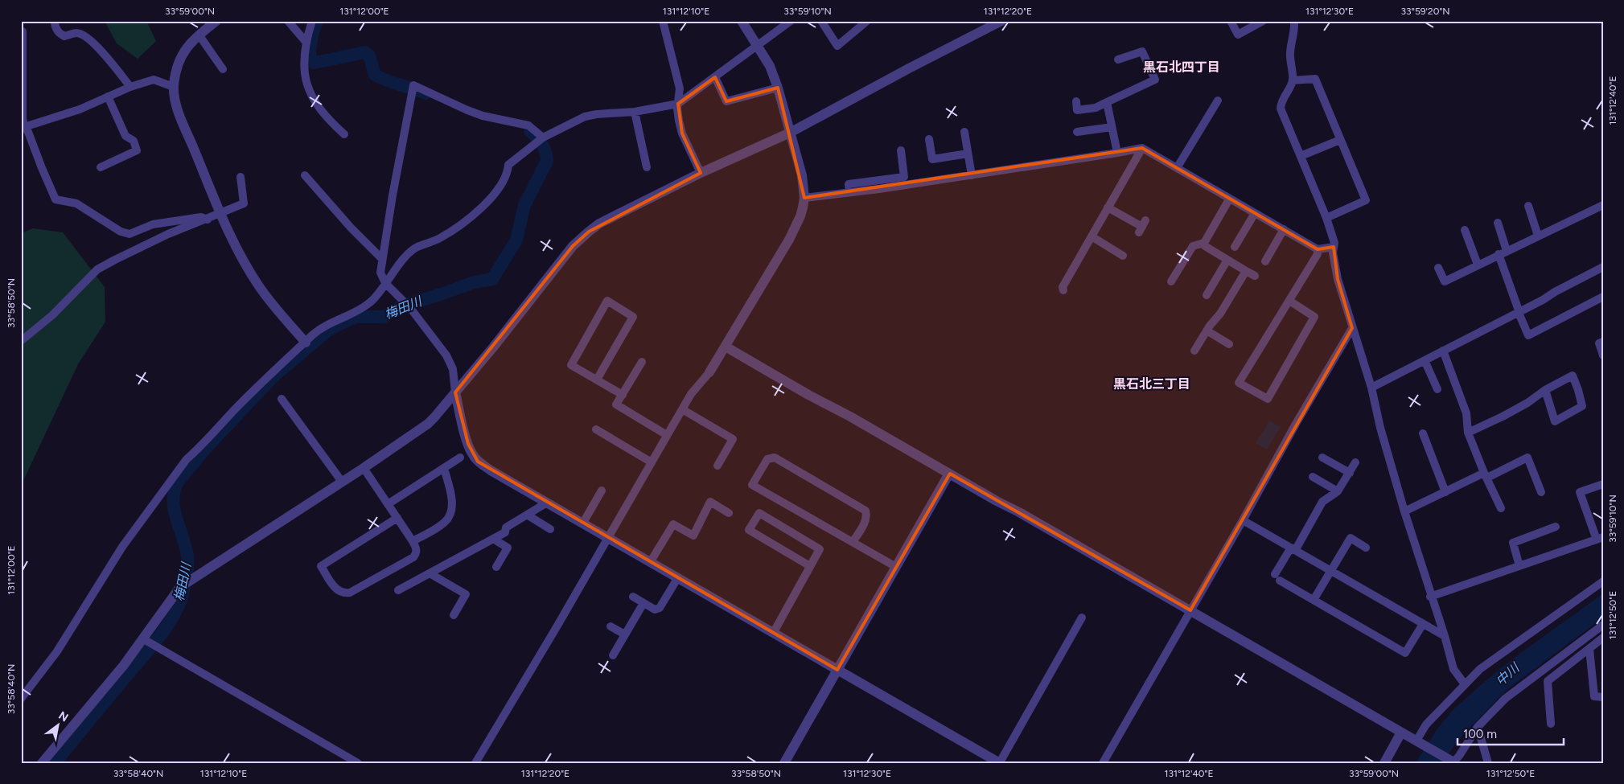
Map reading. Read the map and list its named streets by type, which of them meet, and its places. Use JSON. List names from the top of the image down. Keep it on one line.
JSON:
{"districts":["黒石北四丁目","黒石北三丁目"],"water":["梅田川","中川"],"scale_bar":"100 m","north":"top right","coordinates":["33°59'00\"N","131°12'00\"E","131°12'10\"E","33°59'10\"N","131°12'20\"E","131°12'30\"E","33°59'20\"N","131°12'40\"E","33°58'50\"N","131°12'50\"E","33°58'40\"N"]}
